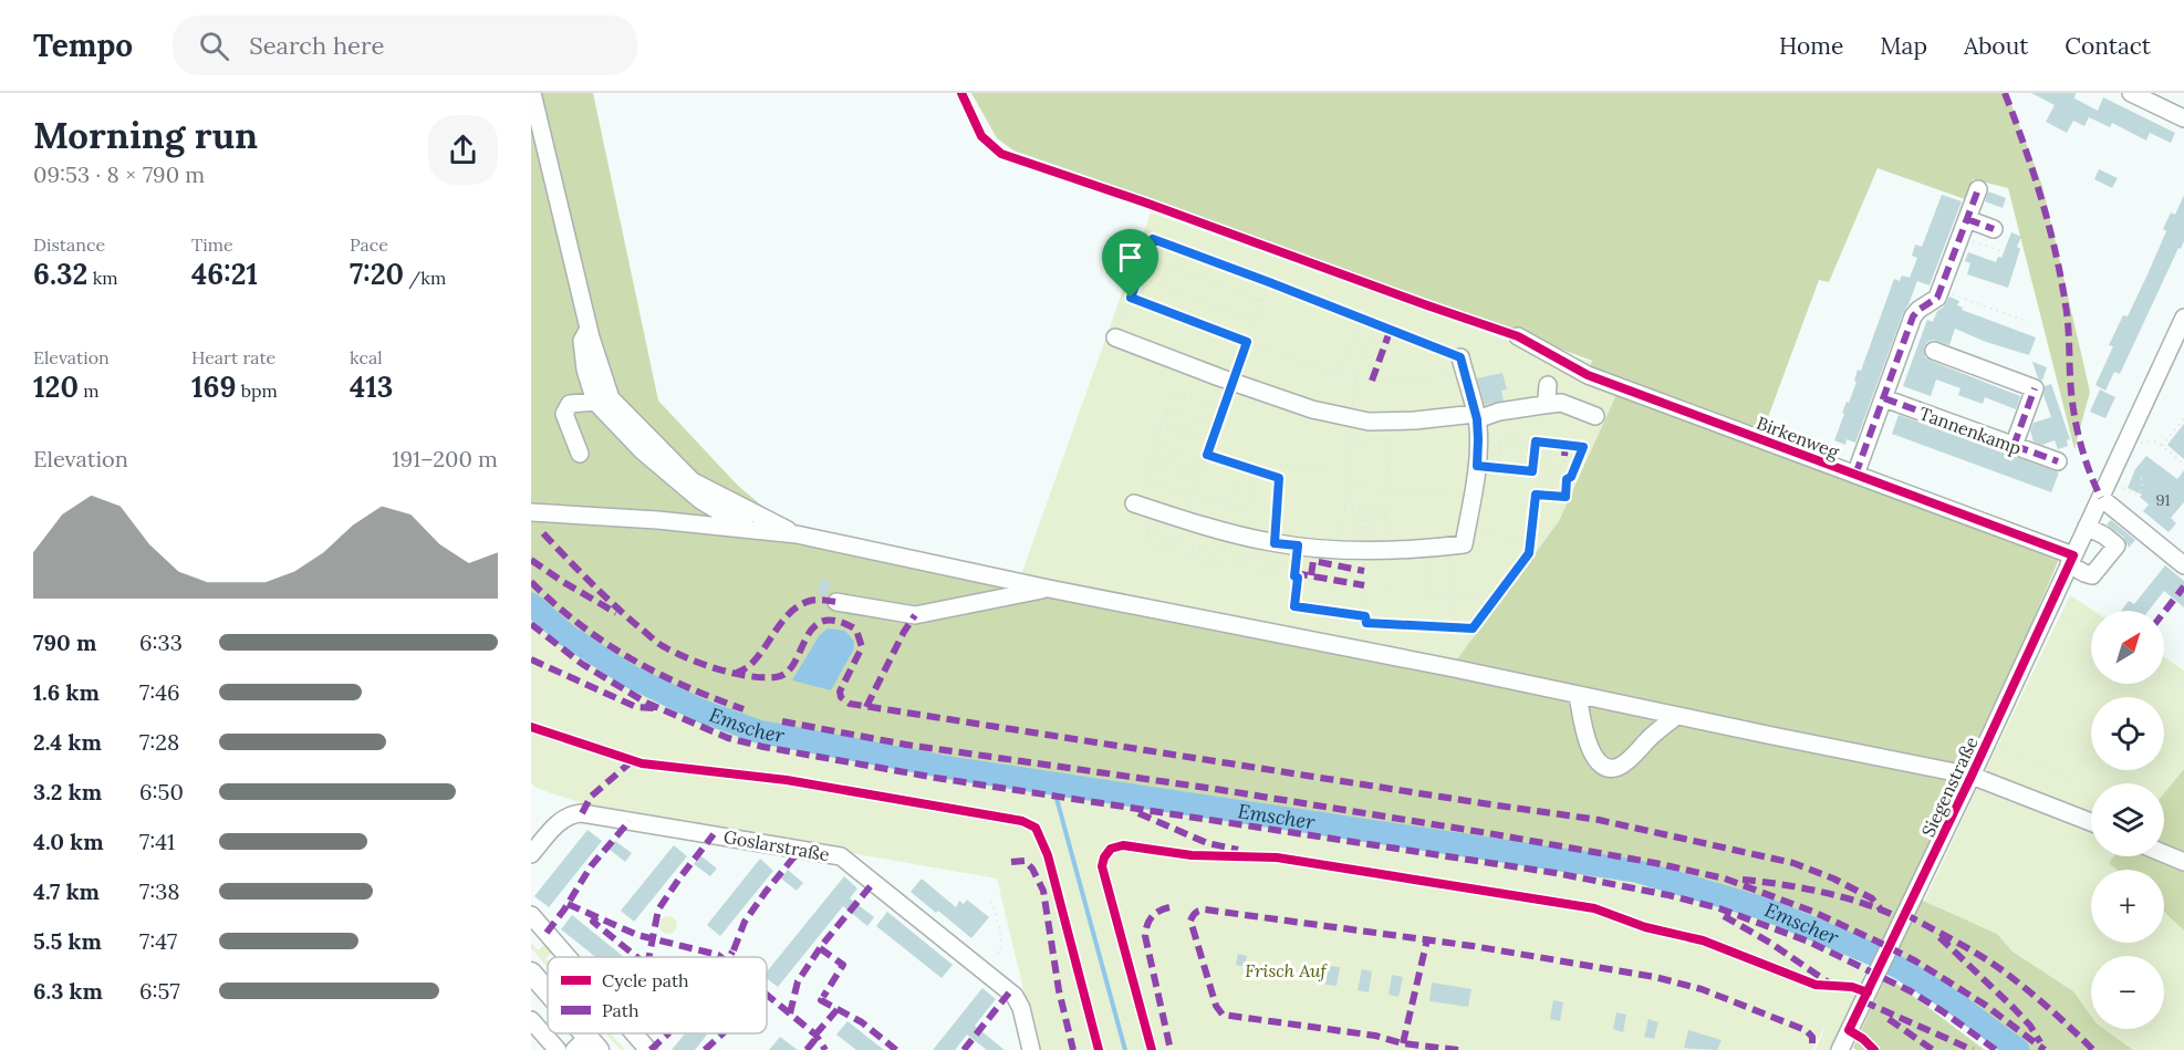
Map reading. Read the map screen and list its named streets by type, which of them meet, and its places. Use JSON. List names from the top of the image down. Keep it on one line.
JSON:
{"streets":{"street":["Tannenkamp","Birkenweg","Siegenstraße","Goslarstraße"]},"crossings":[["Birkenweg","Siegenstraße"]],"water":["Emscher"],"parks":["Frisch Auf"],"house_numbers":["91"],"legend":["Cycle path","Path"],"north":"top right","page":{"header":"Tempo","search":"Search here","nav":["Home","Map","About","Contact"],"heading":["Morning run","09:53 · 8 × 790 m"],"stats":[["Distance","6.32 km"],["Time","46:21"],["Pace","7:20 /km"],["Elevation","120 m"],["Heart rate","169 bpm"],["kcal","413"]],"chart":["Elevation","191–200 m"],"map_buttons":["+","−"],"list":[{"name":"790 m","note":"6:33"},{"name":"1.6 km","note":"7:46"},{"name":"2.4 km","note":"7:28"},{"name":"3.2 km","note":"6:50"},{"name":"4.0 km","note":"7:41"},{"name":"4.7 km","note":"7:38"},{"name":"5.5 km","note":"7:47"},{"name":"6.3 km","note":"6:57"}]}}
